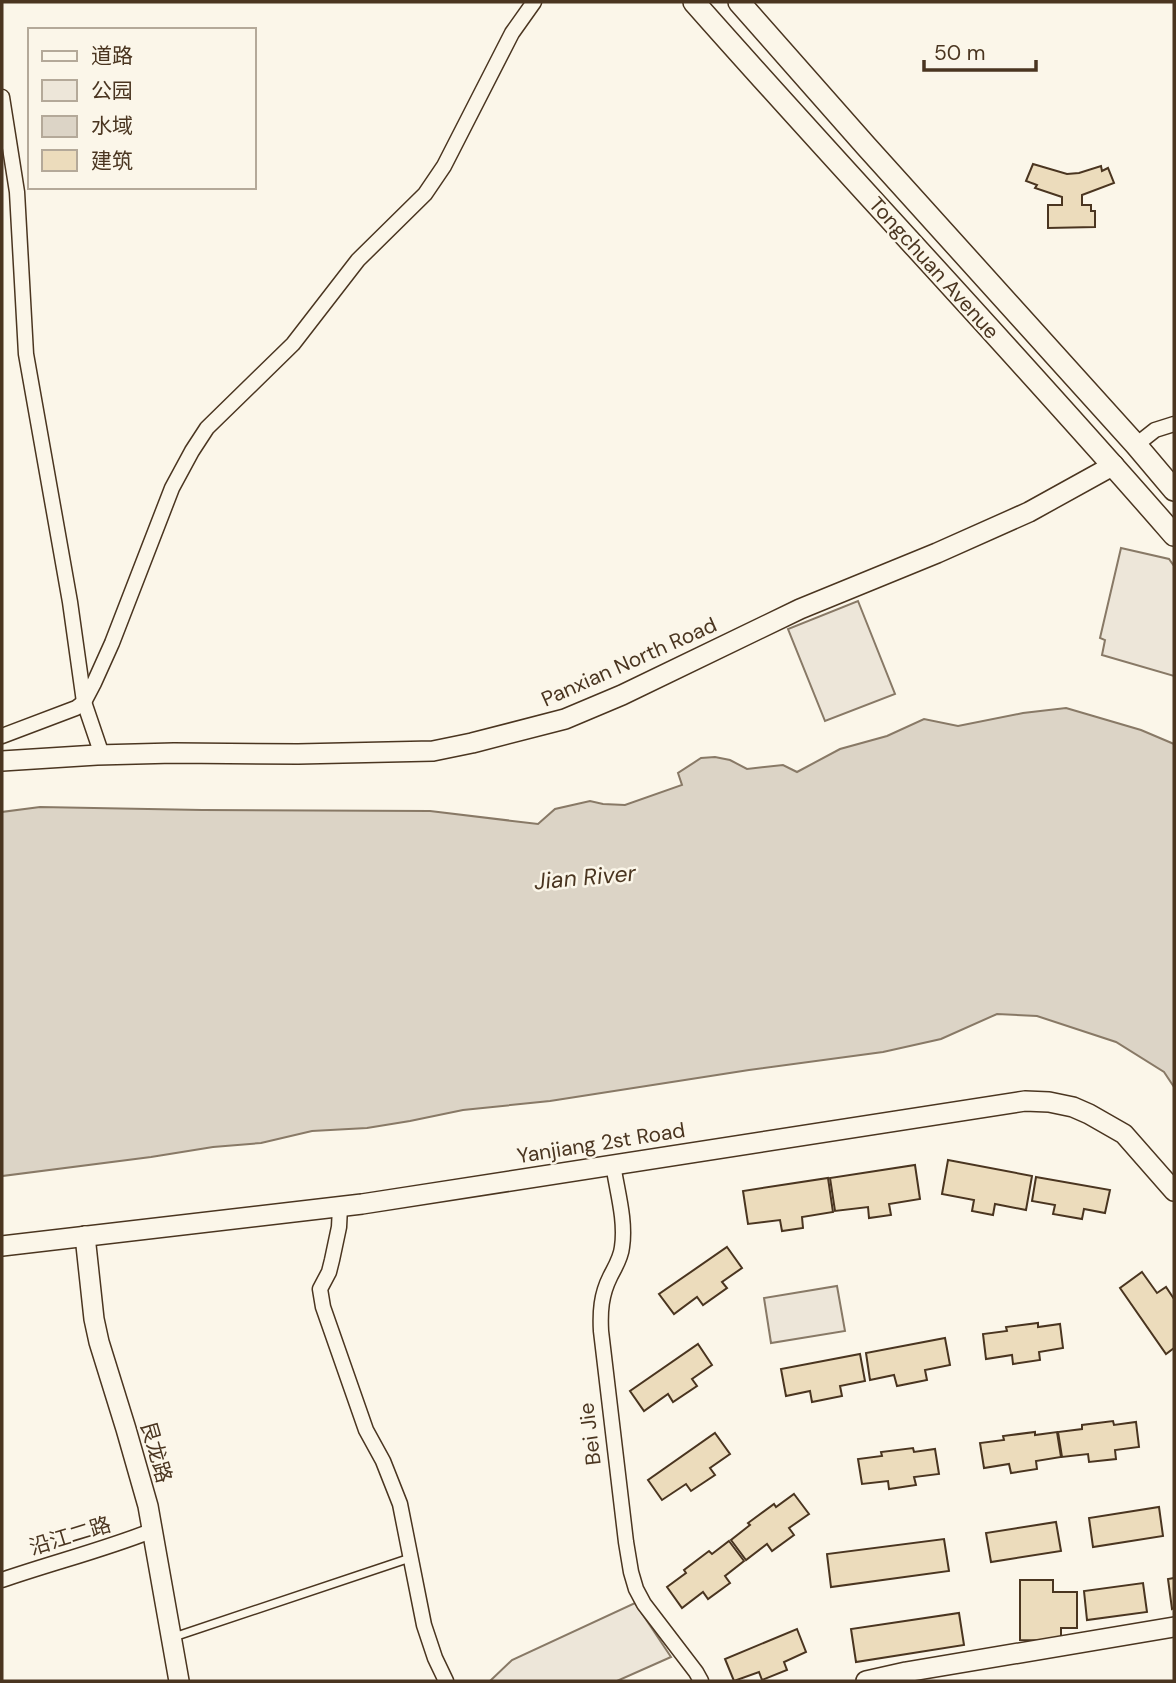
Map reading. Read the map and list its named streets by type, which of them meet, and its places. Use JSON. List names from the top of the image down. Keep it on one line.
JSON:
{"streets":{"main road":["Tongchuan Avenue"],"street":["Panxian North Road","Yanjiang 2st Road","Bei Jie","艮龙路","沿江二路"]},"crossings":[["Tongchuan Avenue","Panxian North Road"],["Yanjiang 2st Road","Bei Jie"],["Yanjiang 2st Road","艮龙路"],["艮龙路","沿江二路"]],"water":["Jian River"],"legend":["道路","公园","水域","建筑"],"scale_bar":"50 m"}
